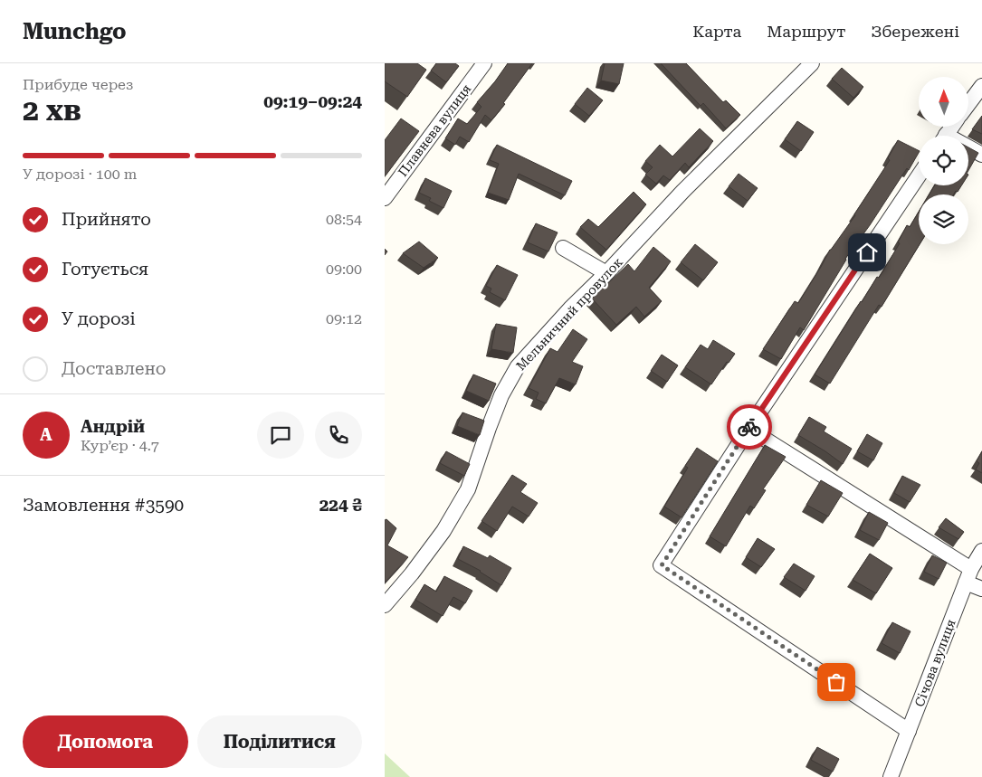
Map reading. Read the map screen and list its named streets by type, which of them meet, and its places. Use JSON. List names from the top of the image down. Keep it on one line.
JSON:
{"streets":{"street":["Плавнева вулиця","Мельничний провулок","Січова вулиця"]},"north":"top","page":{"header":"Munchgo","nav":["Карта","Маршрут","Збережені"],"heading":["2 хв","Прибуде через","09:19–09:24"],"panel":["Андрій","Кур’єр · 4.7","Замовлення #3590","224 ₴"],"bar":"У дорозі · 100 m","list":[["Прийнято","08:54"],["Готується","09:00"],["У дорозі","09:12"],"Доставлено"],"round":"А","buttons":["Допомога","Поділитися"]}}
